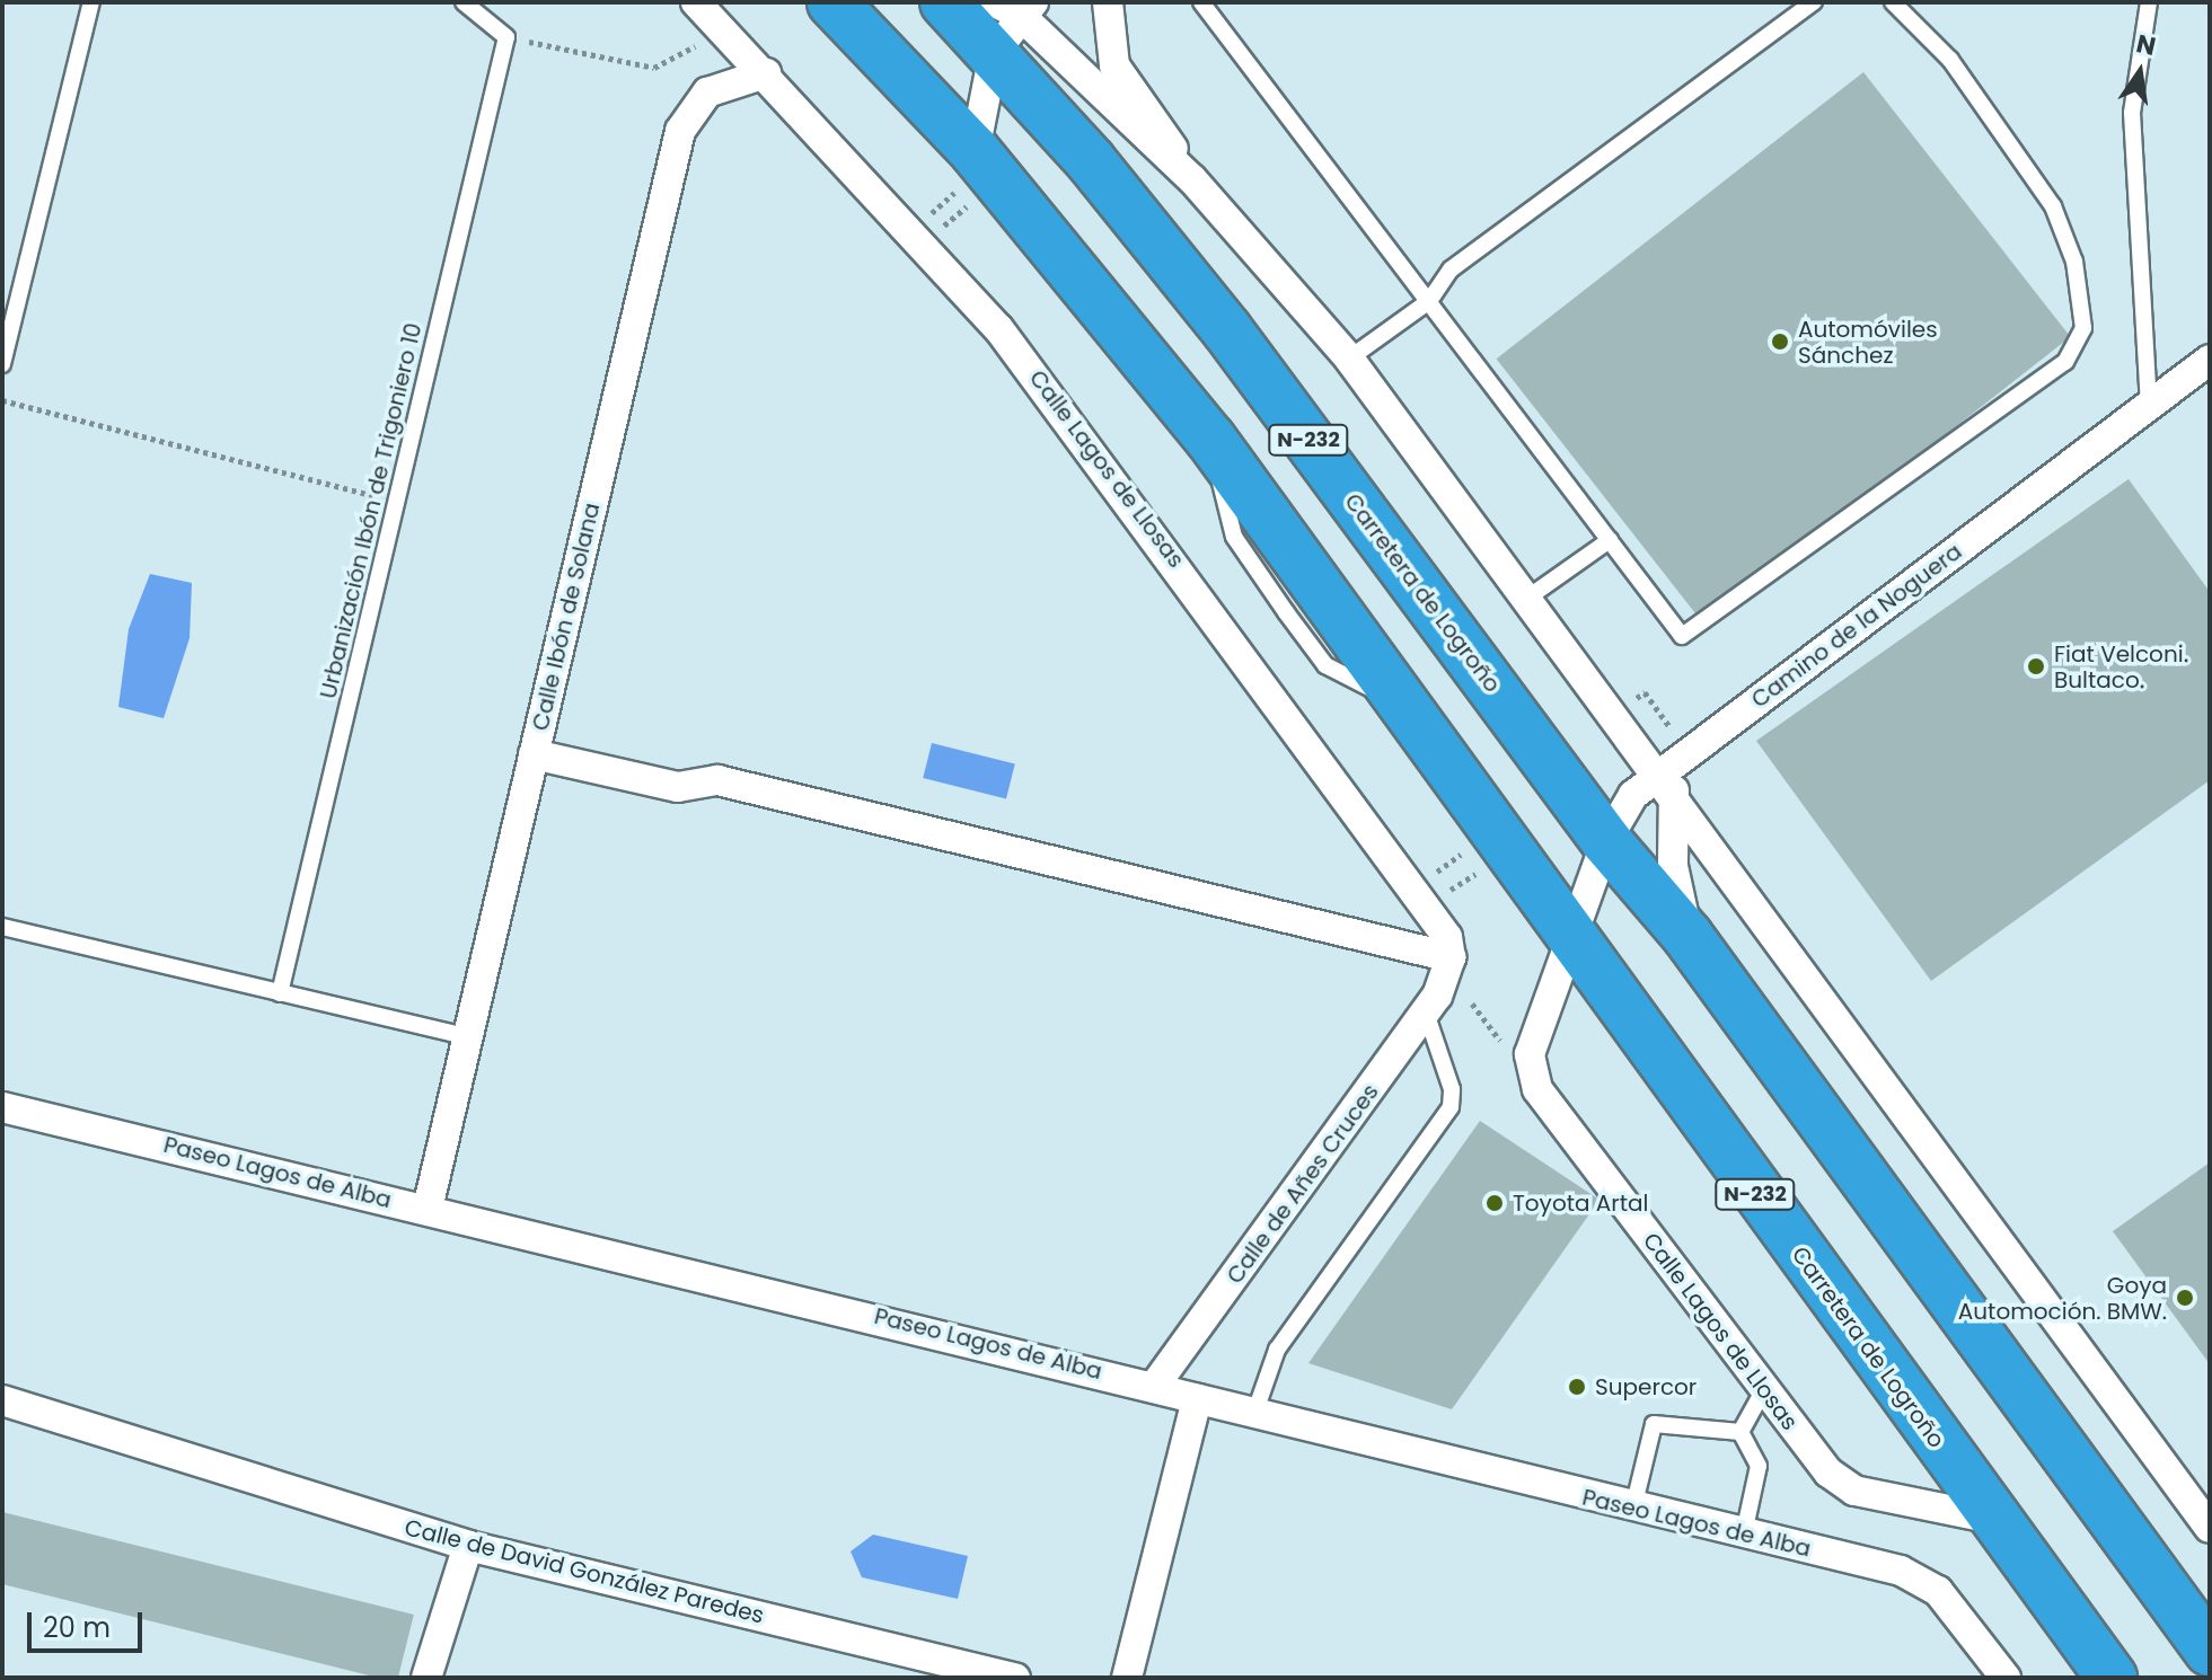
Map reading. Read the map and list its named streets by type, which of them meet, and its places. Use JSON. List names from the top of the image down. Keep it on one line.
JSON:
{"streets":{"highway":["N-232","Carretera de Logroño"],"street":["Calle Lagos de Llosas","Calle Ibón de Solana","Camino de la Noguera","Paseo Lagos de Alba","Calle de Añes Cruces","Calle de David González Paredes"],"lane":["Urbanización Ibón de Trigoniero 10"]},"crossings":[["Calle Lagos de Llosas","Carretera de Logroño"],["Calle Lagos de Llosas","Calle Ibón de Solana"],["Calle Lagos de Llosas","Camino de la Noguera"],["Calle Lagos de Llosas","Calle de Añes Cruces"],["Carretera de Logroño","Camino de la Noguera"],["Calle Ibón de Solana","Paseo Lagos de Alba"],["Paseo Lagos de Alba","Calle de Añes Cruces"]],"places":["Automóviles Sánchez","Fiat Velconi. Bultaco.","Toyota Artal","Goya Automoción. BMW.","Supercor"],"scale_bar":"20 m","north":"top"}
